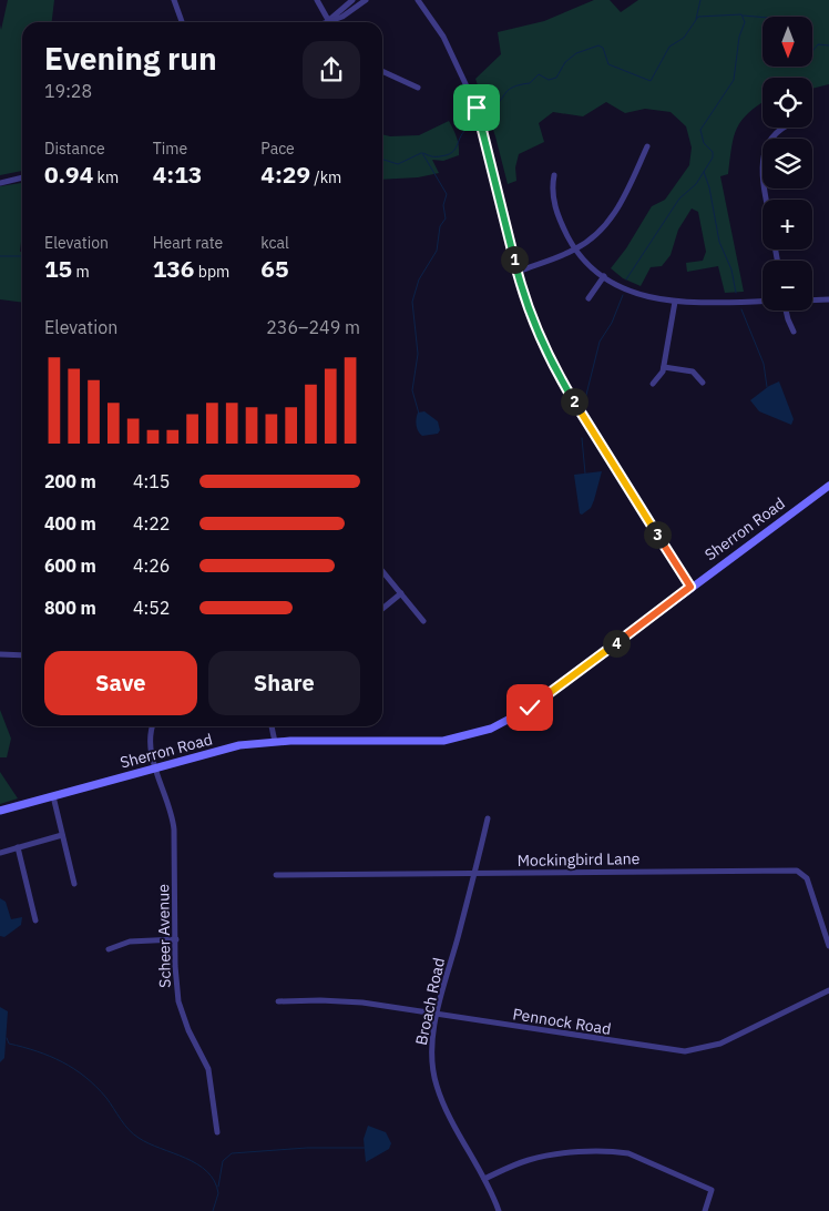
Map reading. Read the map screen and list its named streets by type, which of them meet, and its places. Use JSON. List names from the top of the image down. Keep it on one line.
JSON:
{"streets":{"main road":["Sherron Road"],"street":["Mockingbird Lane","Scheer Avenue","Broach Road","Pennock Road"]},"crossings":[["Sherron Road","Scheer Avenue"],["Mockingbird Lane","Broach Road"],["Broach Road","Pennock Road"]],"north":"bottom","page":{"map_buttons":["+","−"],"heading":["Evening run","19:28"],"stats":[["Distance","0.94 km"],["Time","4:13"],["Pace","4:29 /km"],["Elevation","15 m"],["Heart rate","136 bpm"],["kcal","65"]],"pins":["1","2","3","4"],"chart":["Elevation","236–249 m"],"list":[{"name":"200 m","note":"4:15"},{"name":"400 m","note":"4:22"},{"name":"600 m","note":"4:26"},{"name":"800 m","note":"4:52"}],"buttons":["Save","Share"]}}
